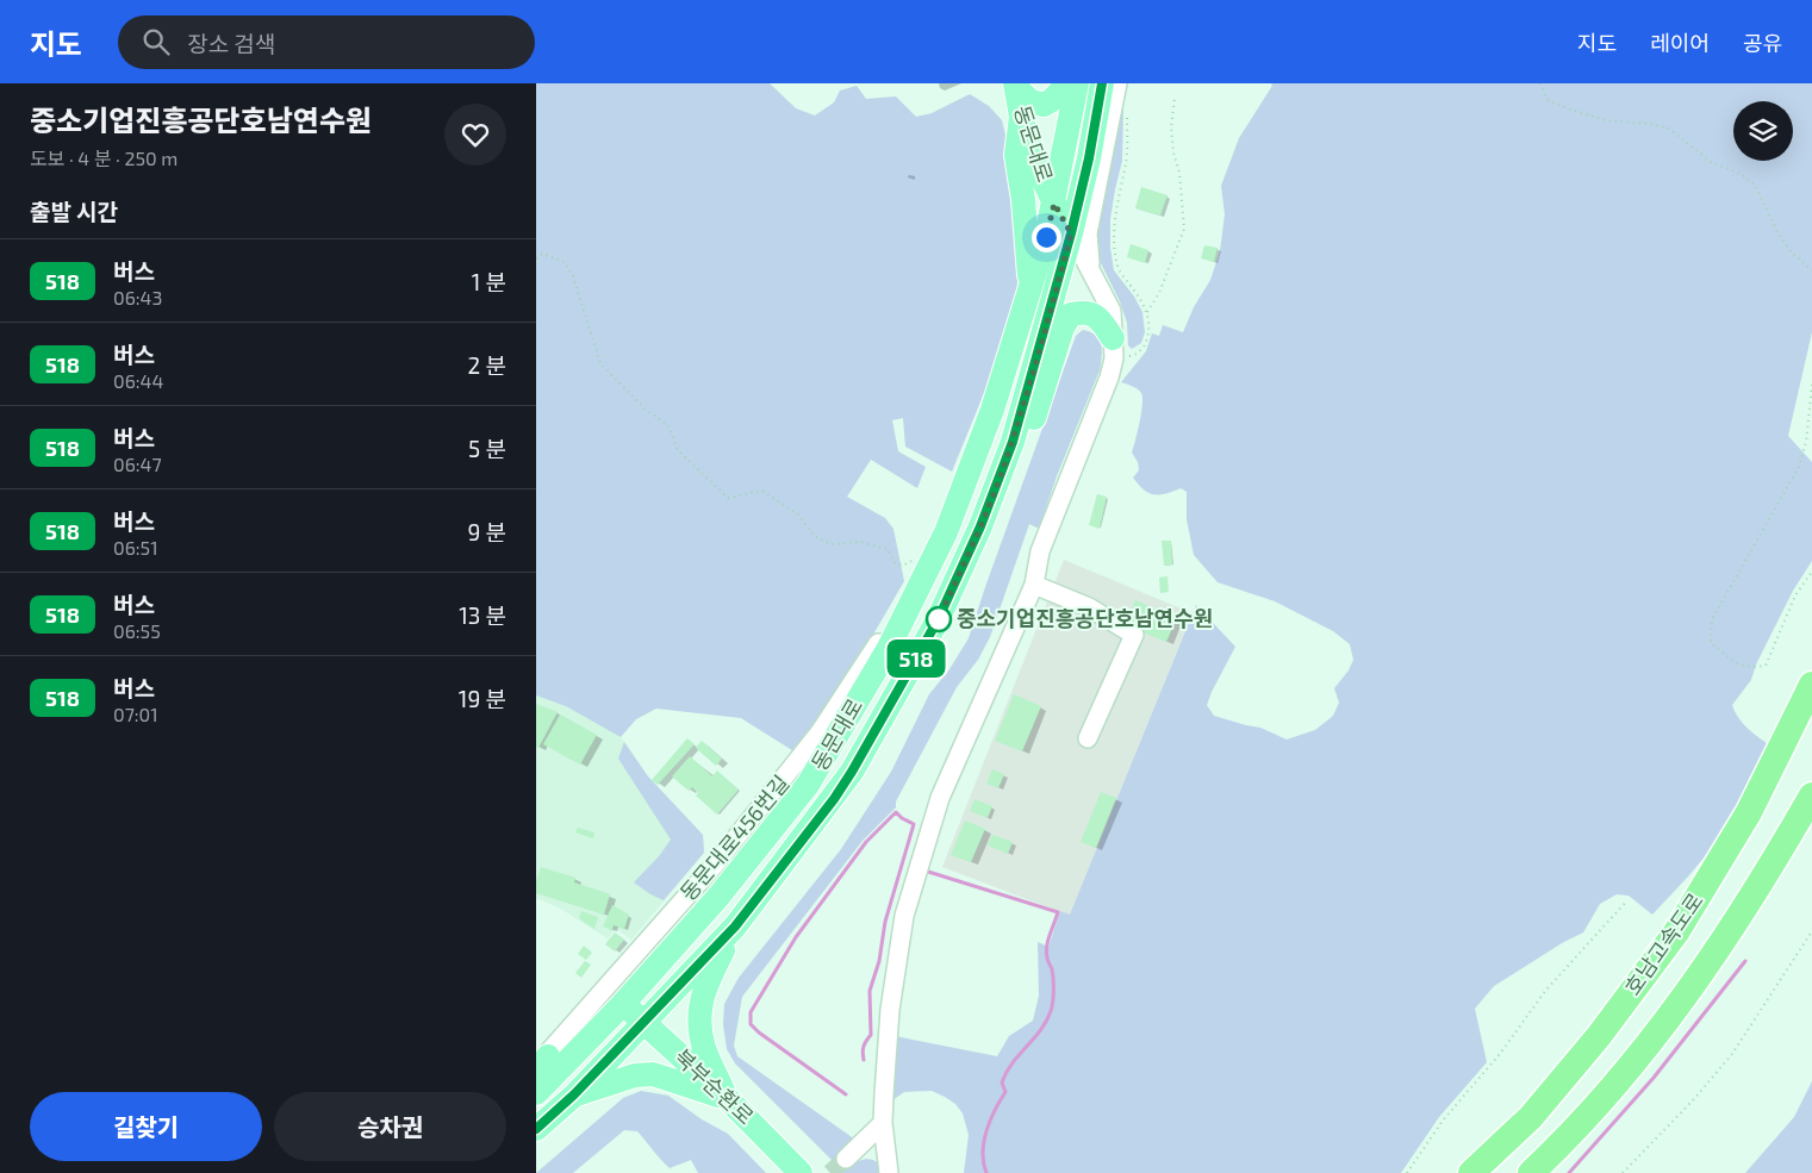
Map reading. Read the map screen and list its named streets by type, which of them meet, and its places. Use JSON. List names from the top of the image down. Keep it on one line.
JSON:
{"streets":{"highway":["호남고속도로"],"main road":["동문대로","북부순환로"],"street":["동문대로456번길"]},"crossings":[["동문대로","동문대로456번길"],["동문대로","북부순환로"]],"places":["중소기업진흥공단호남연수원"],"lines":["bus line 518"],"page":{"header":"지도","search":"장소 검색","nav":["지도","레이어","공유"],"heading":[["중소기업진흥공단호남연수원","도보 · 4 분 · 250 m"],"출발 시간"],"on_map":"518","list":[{"mark":"518","name":"버스","note":"06:43","value":"1 분"},{"mark":"518","name":"버스","note":"06:44","value":"2 분"},{"mark":"518","name":"버스","note":"06:47","value":"5 분"},{"mark":"518","name":"버스","note":"06:51","value":"9 분"},{"mark":"518","name":"버스","note":"06:55","value":"13 분"},{"mark":"518","name":"버스","note":"07:01","value":"19 분"}],"buttons":["길찾기","승차권"]}}
